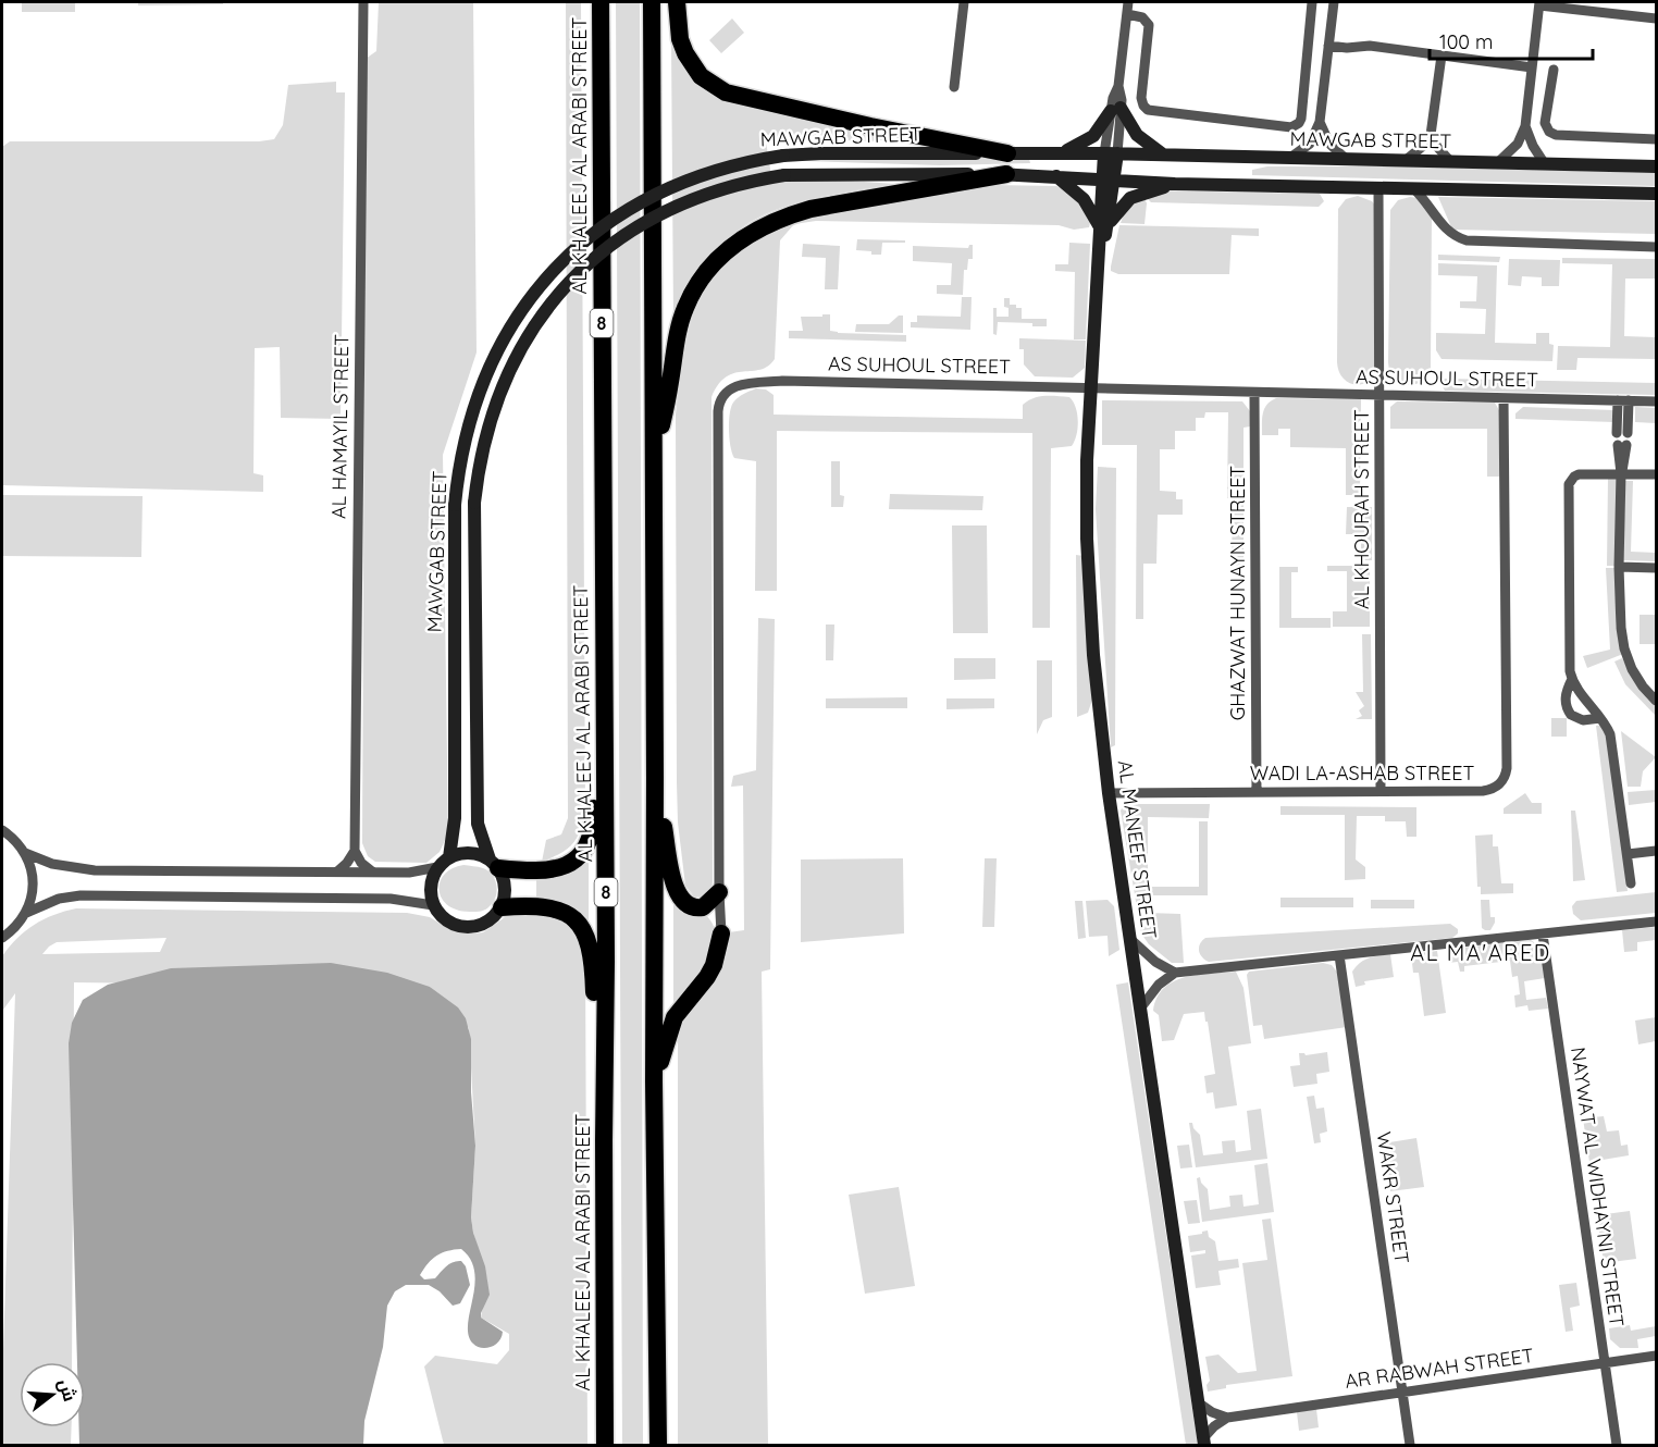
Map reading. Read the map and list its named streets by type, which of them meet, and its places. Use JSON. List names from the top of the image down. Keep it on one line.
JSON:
{"streets":{"highway":["AL KHALEEJ AL ARABI STREET","8"],"main road":["MAWGAB STREET","AL MANEEF STREET"],"street":["AS SUHOUL STREET","AL HAMAYIL STREET","AL KHOURAH STREET","GHAZWAT HUNAYN STREET","WADI LA-ASHAB STREET","NAYWAT AL WIDHAYNI STREET","WAKR STREET","AR RABWAH STREET"]},"crossings":[["MAWGAB STREET","AL KHOURAH STREET"],["MAWGAB STREET","AL MANEEF STREET"],["AS SUHOUL STREET","AL KHOURAH STREET"],["AS SUHOUL STREET","GHAZWAT HUNAYN STREET"],["AS SUHOUL STREET","WADI LA-ASHAB STREET"],["AS SUHOUL STREET","AL MANEEF STREET"],["AL KHOURAH STREET","WADI LA-ASHAB STREET"],["GHAZWAT HUNAYN STREET","WADI LA-ASHAB STREET"],["WADI LA-ASHAB STREET","AL MANEEF STREET"],["NAYWAT AL WIDHAYNI STREET","AR RABWAH STREET"],["WAKR STREET","AR RABWAH STREET"]],"districts":["AL MA'ARED"],"scale_bar":"100 m","north":"right"}
